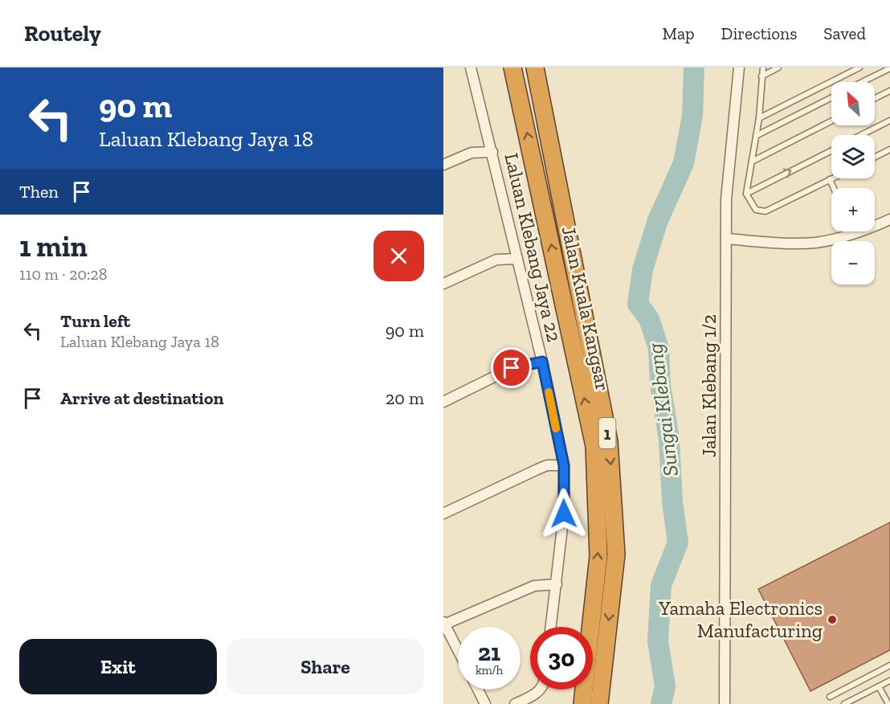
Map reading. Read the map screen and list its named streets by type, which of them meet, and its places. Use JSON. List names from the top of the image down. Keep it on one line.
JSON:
{"streets":{"highway":["Jalan Kuala Kangsar","1"],"street":["Laluan Klebang Jaya 22","Jalan Klebang 1/2"]},"water":["Sungai Klebang"],"places":["Yamaha Electronics Manufacturing"],"north":"top left","page":{"header":"Routely","nav":["Map","Directions","Saved"],"turn":["90 m","Laluan Klebang Jaya 18"],"map_buttons":["+","−"],"then":"Then","heading":["1 min","110 m · 20:28"],"list":[{"name":"Turn left","note":"Laluan Klebang Jaya 18","value":"90 m"},{"name":"Arrive at destination","value":"20 m"}],"speed":"21 km/h","limit":"30","buttons":["Exit","Share"]}}
